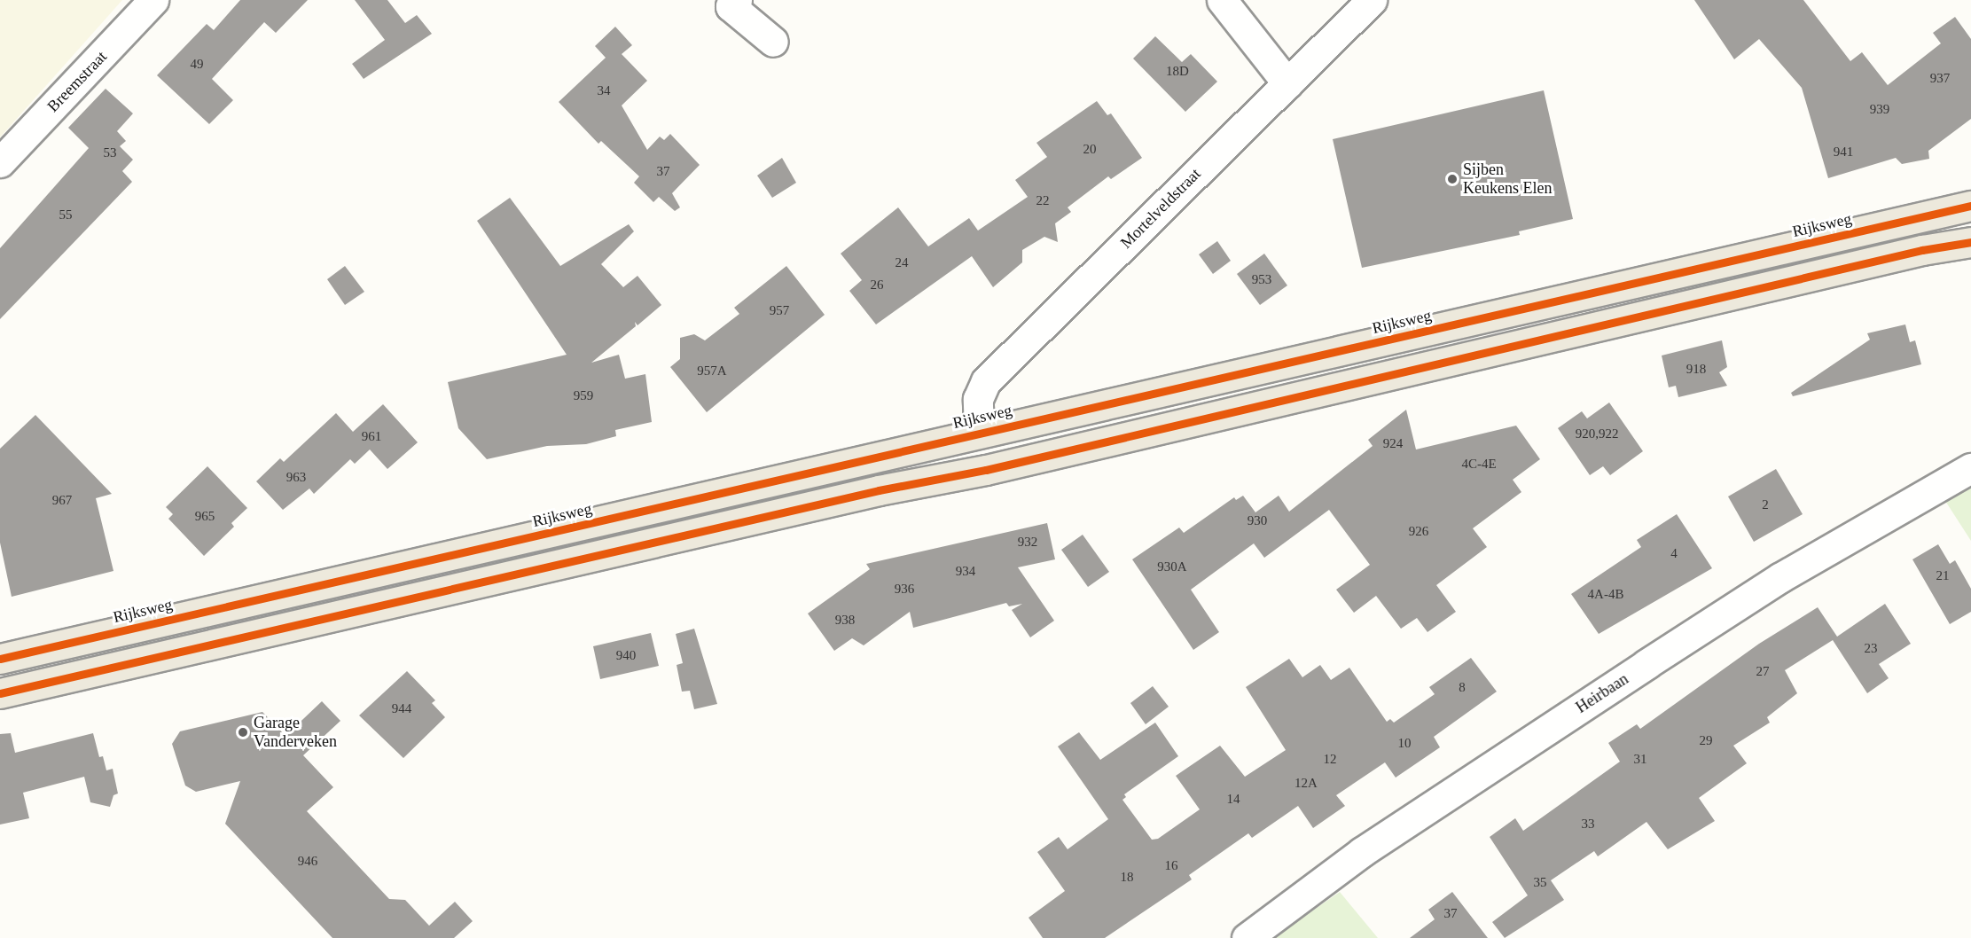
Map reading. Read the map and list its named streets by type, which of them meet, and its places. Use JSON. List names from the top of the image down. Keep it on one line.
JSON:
{"streets":{"main road":["Rijksweg"],"street":["Breemstraat","Mortelveldstraat","Heirbaan"]},"crossings":[["Mortelveldstraat","Rijksweg"]],"places":["Sijben Keukens Elen","Garage Vanderveken"],"house_numbers":["49","18D","937","34","939","20","941","53","37","22","55","24","953","26","957","918","957A","959","920,922","961","924","4C-4E","963","967","2","965","930","926","932","4","930A","934","21","936","4A-4B","938","23","940","27","8","944","29","10","12","31","12A","14","33","946","16","18","35","37"]}
